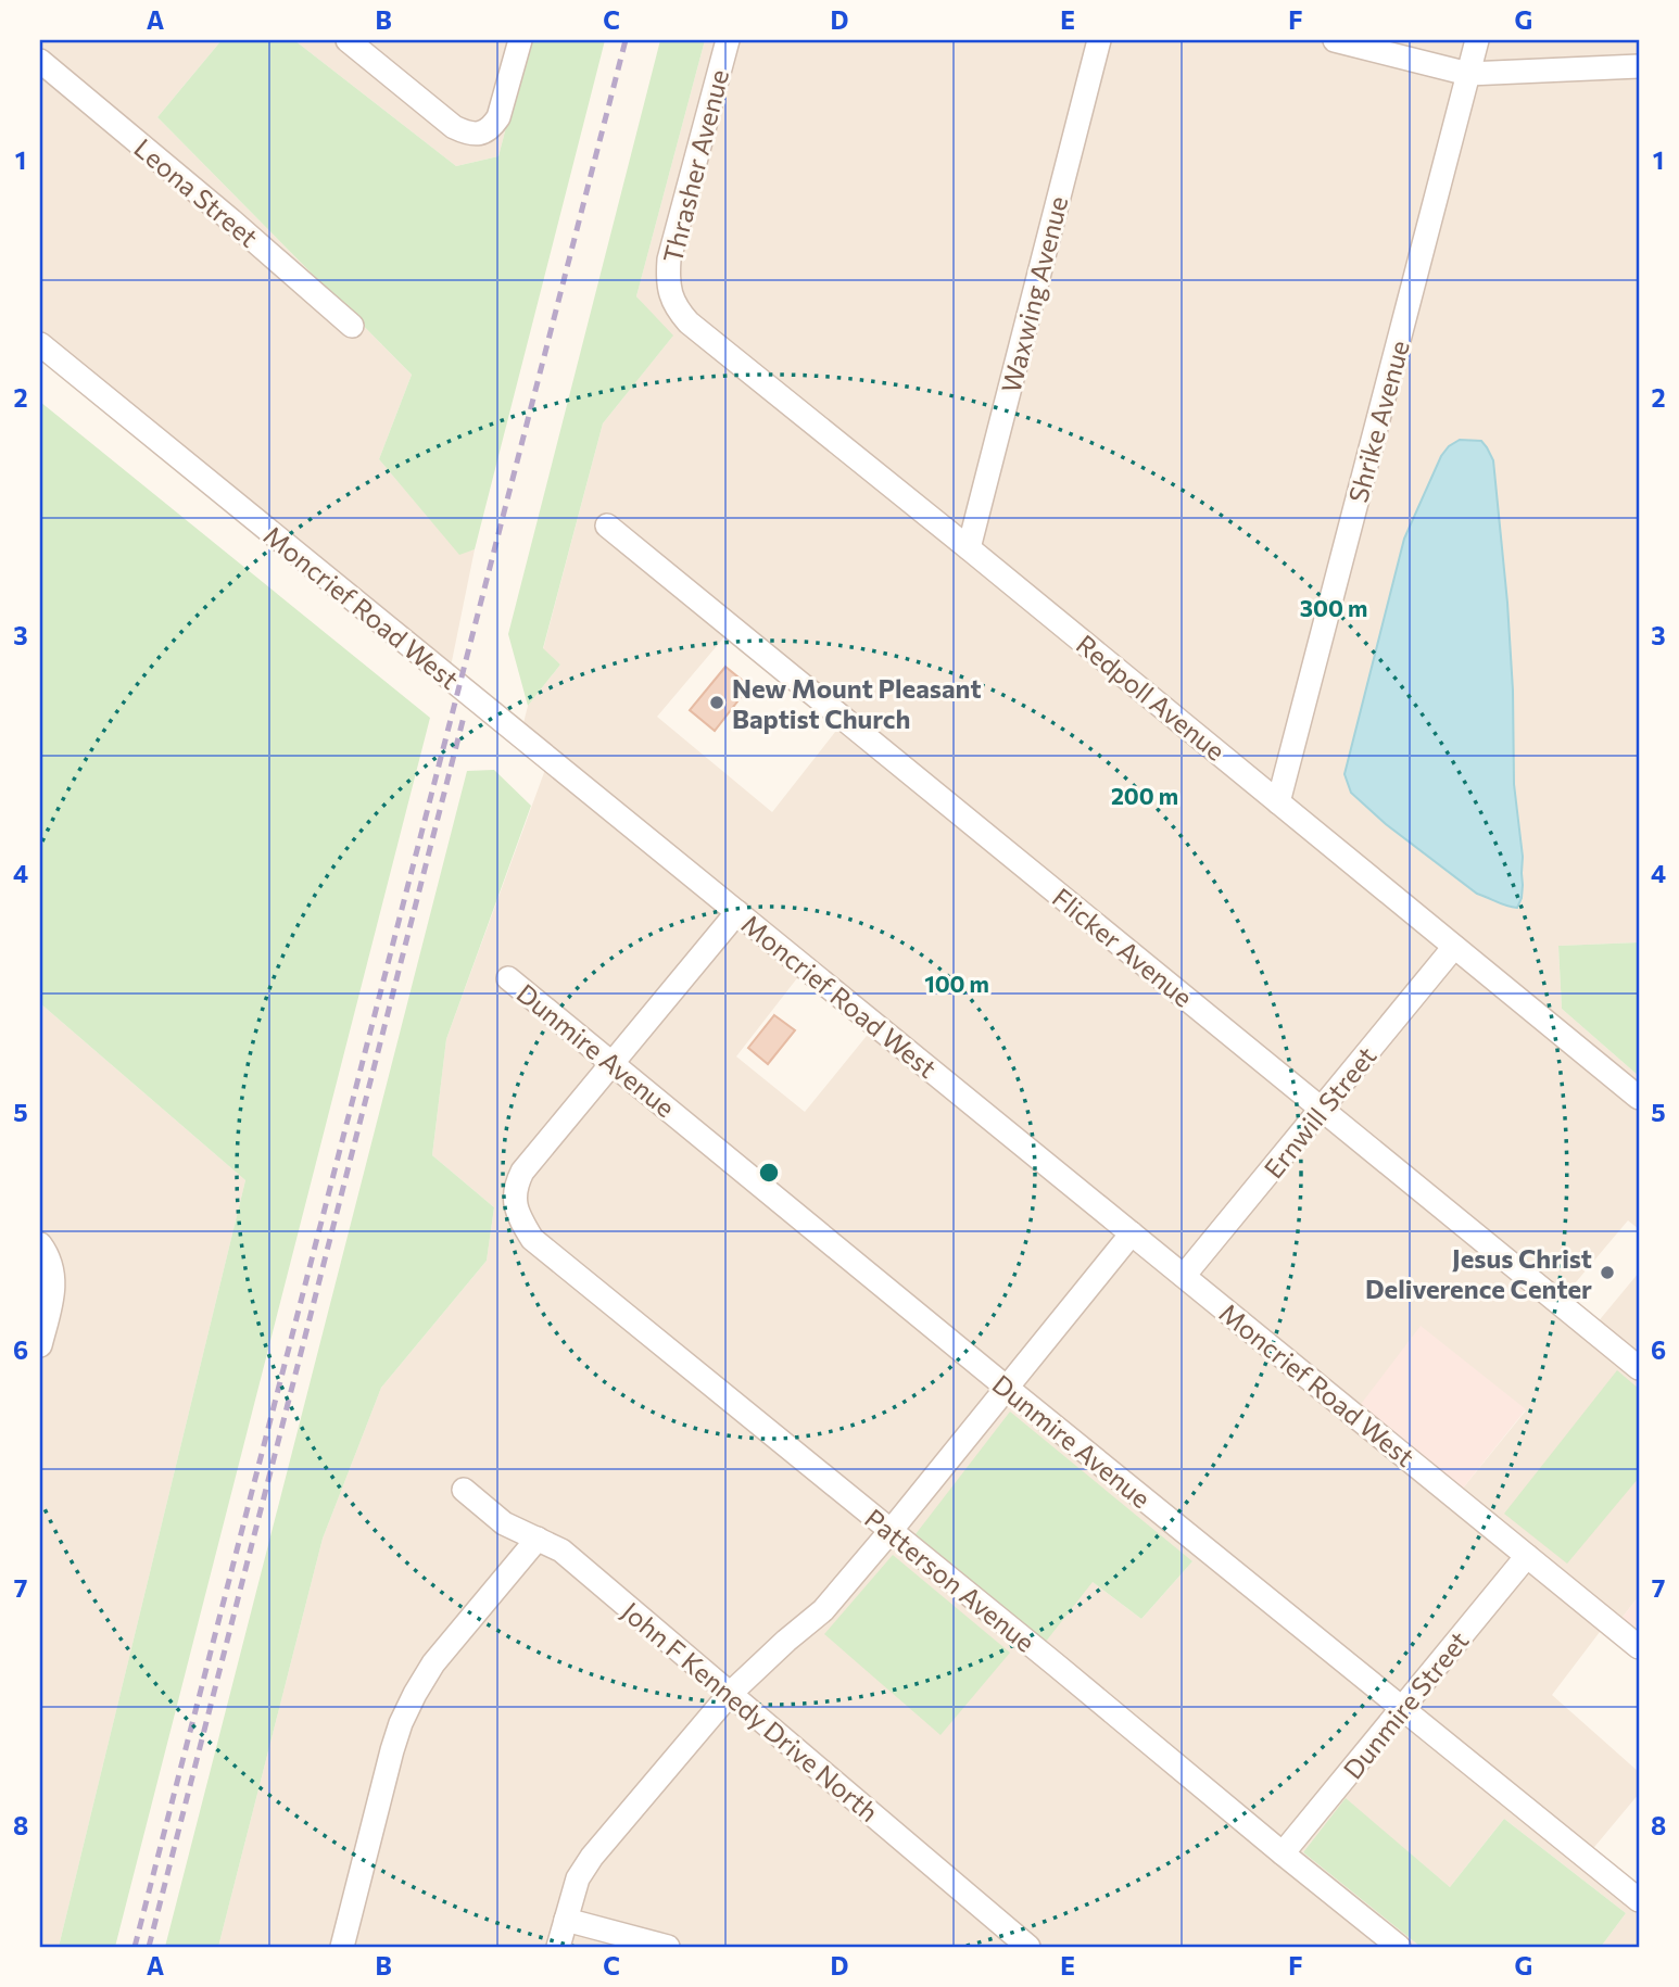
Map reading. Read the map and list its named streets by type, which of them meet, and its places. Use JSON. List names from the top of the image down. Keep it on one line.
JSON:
{"streets":{"street":["Thrasher Avenue","Leona Street","Waxwing Avenue","Shrike Avenue","Moncrief Road West","Redpoll Avenue","Flicker Avenue","Dunmire Avenue","Ernwill Street","Patterson Avenue","Dunmire Street","John F Kennedy Drive North"]},"crossings":[["Thrasher Avenue","Redpoll Avenue"],["Waxwing Avenue","Redpoll Avenue"],["Shrike Avenue","Redpoll Avenue"],["Moncrief Road West","Ernwill Street"],["Moncrief Road West","Dunmire Street"],["Redpoll Avenue","Ernwill Street"],["Flicker Avenue","Ernwill Street"],["Dunmire Avenue","Patterson Avenue"],["Dunmire Avenue","Dunmire Street"],["Patterson Avenue","Dunmire Street"]],"places":["New Mount Pleasant Baptist Church","Jesus Christ Deliverence Center"],"grid":{"columns":["A","B","C","D","E","F","G"],"rows":["1","2","3","4","5","6","7","8"]},"rings":["300 m","200 m","100 m"]}
